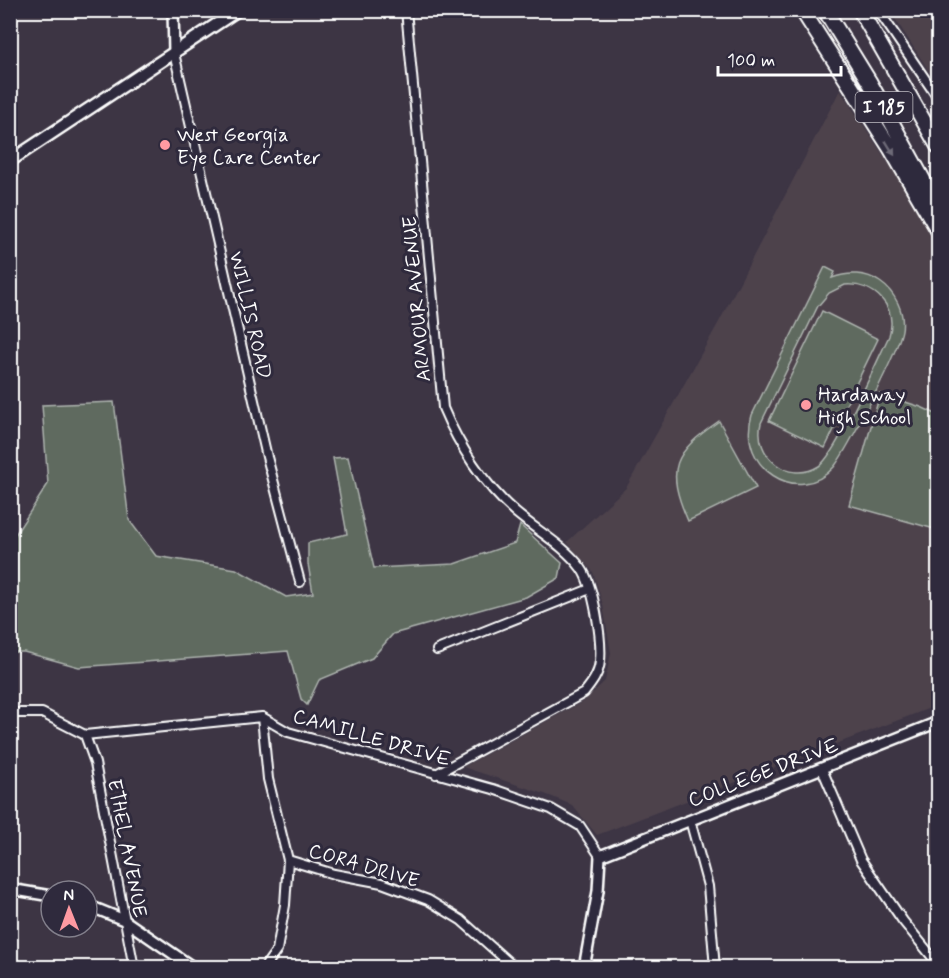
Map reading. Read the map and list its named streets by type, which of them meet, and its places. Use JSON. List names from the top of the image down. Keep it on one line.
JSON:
{"streets":{"highway":["I 185"],"street":["ARMOUR AVENUE","WILLIS ROAD","CAMILLE DRIVE","COLLEGE DRIVE","ETHEL AVENUE","CORA DRIVE"]},"crossings":[["ARMOUR AVENUE","CAMILLE DRIVE"],["CAMILLE DRIVE","COLLEGE DRIVE"]],"places":["West Georgia Eye Care Center","Hardaway High School"],"scale_bar":"100 m","north":"top"}
